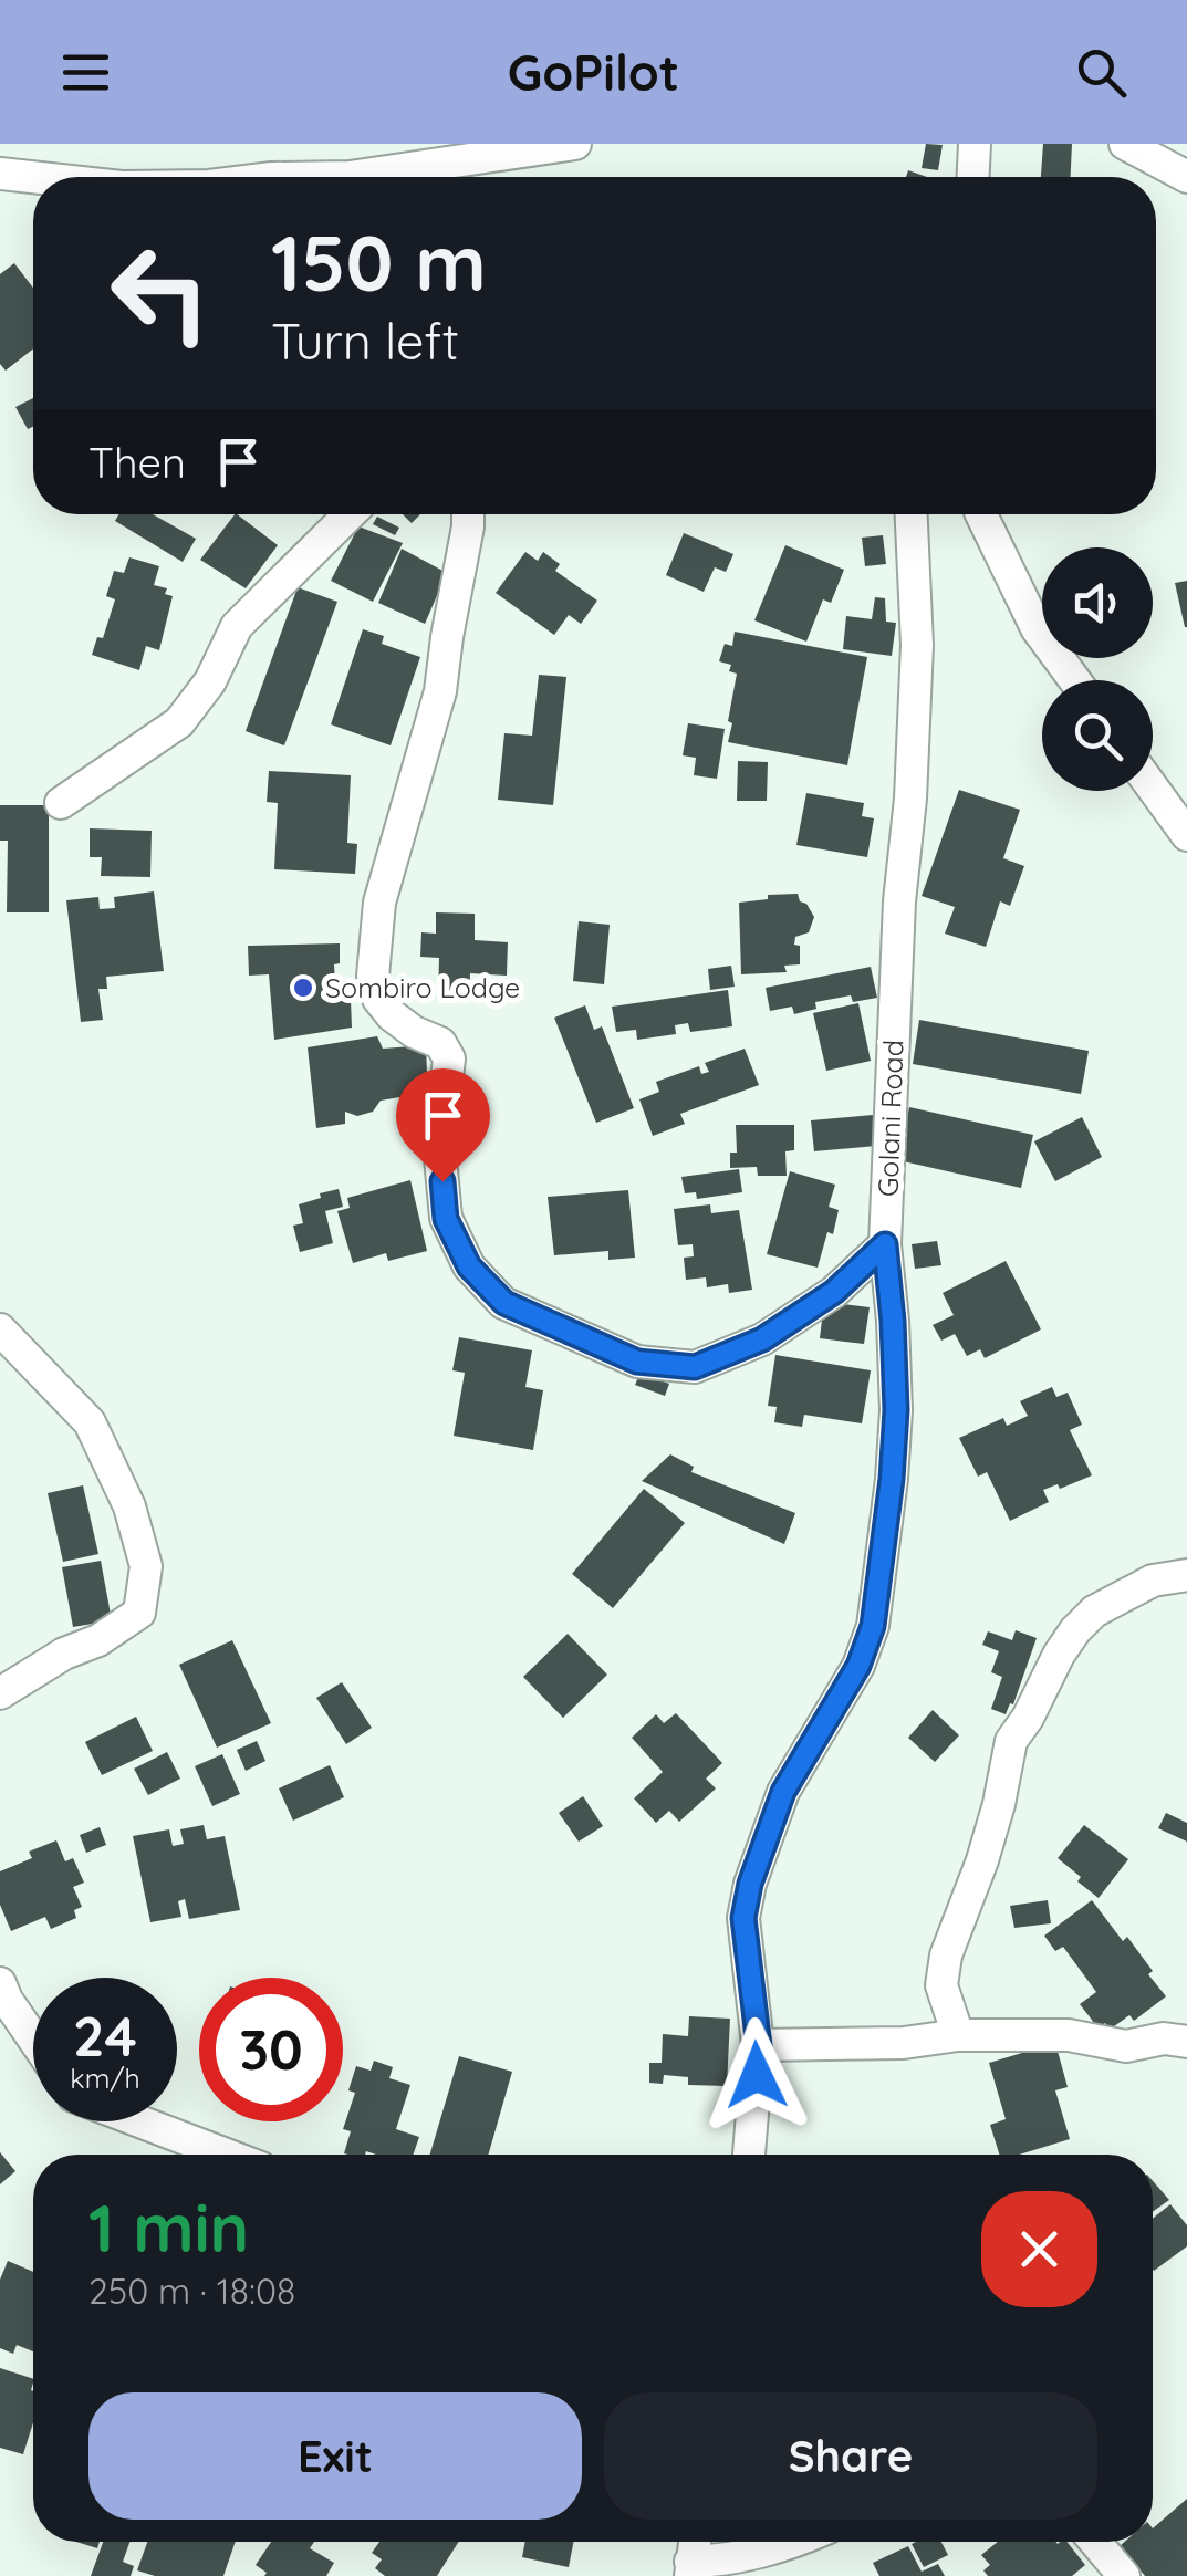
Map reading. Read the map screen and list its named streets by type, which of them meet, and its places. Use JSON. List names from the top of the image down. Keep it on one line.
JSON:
{"streets":{"street":["Golani Road"]},"places":["Sombiro Lodge"],"page":{"header":"GoPilot","turn":["150 m","Turn left"],"then":"Then","speed":"24 km/h","limit":"30","heading":["1 min","250 m · 18:08"],"buttons":["Exit","Share"]}}
